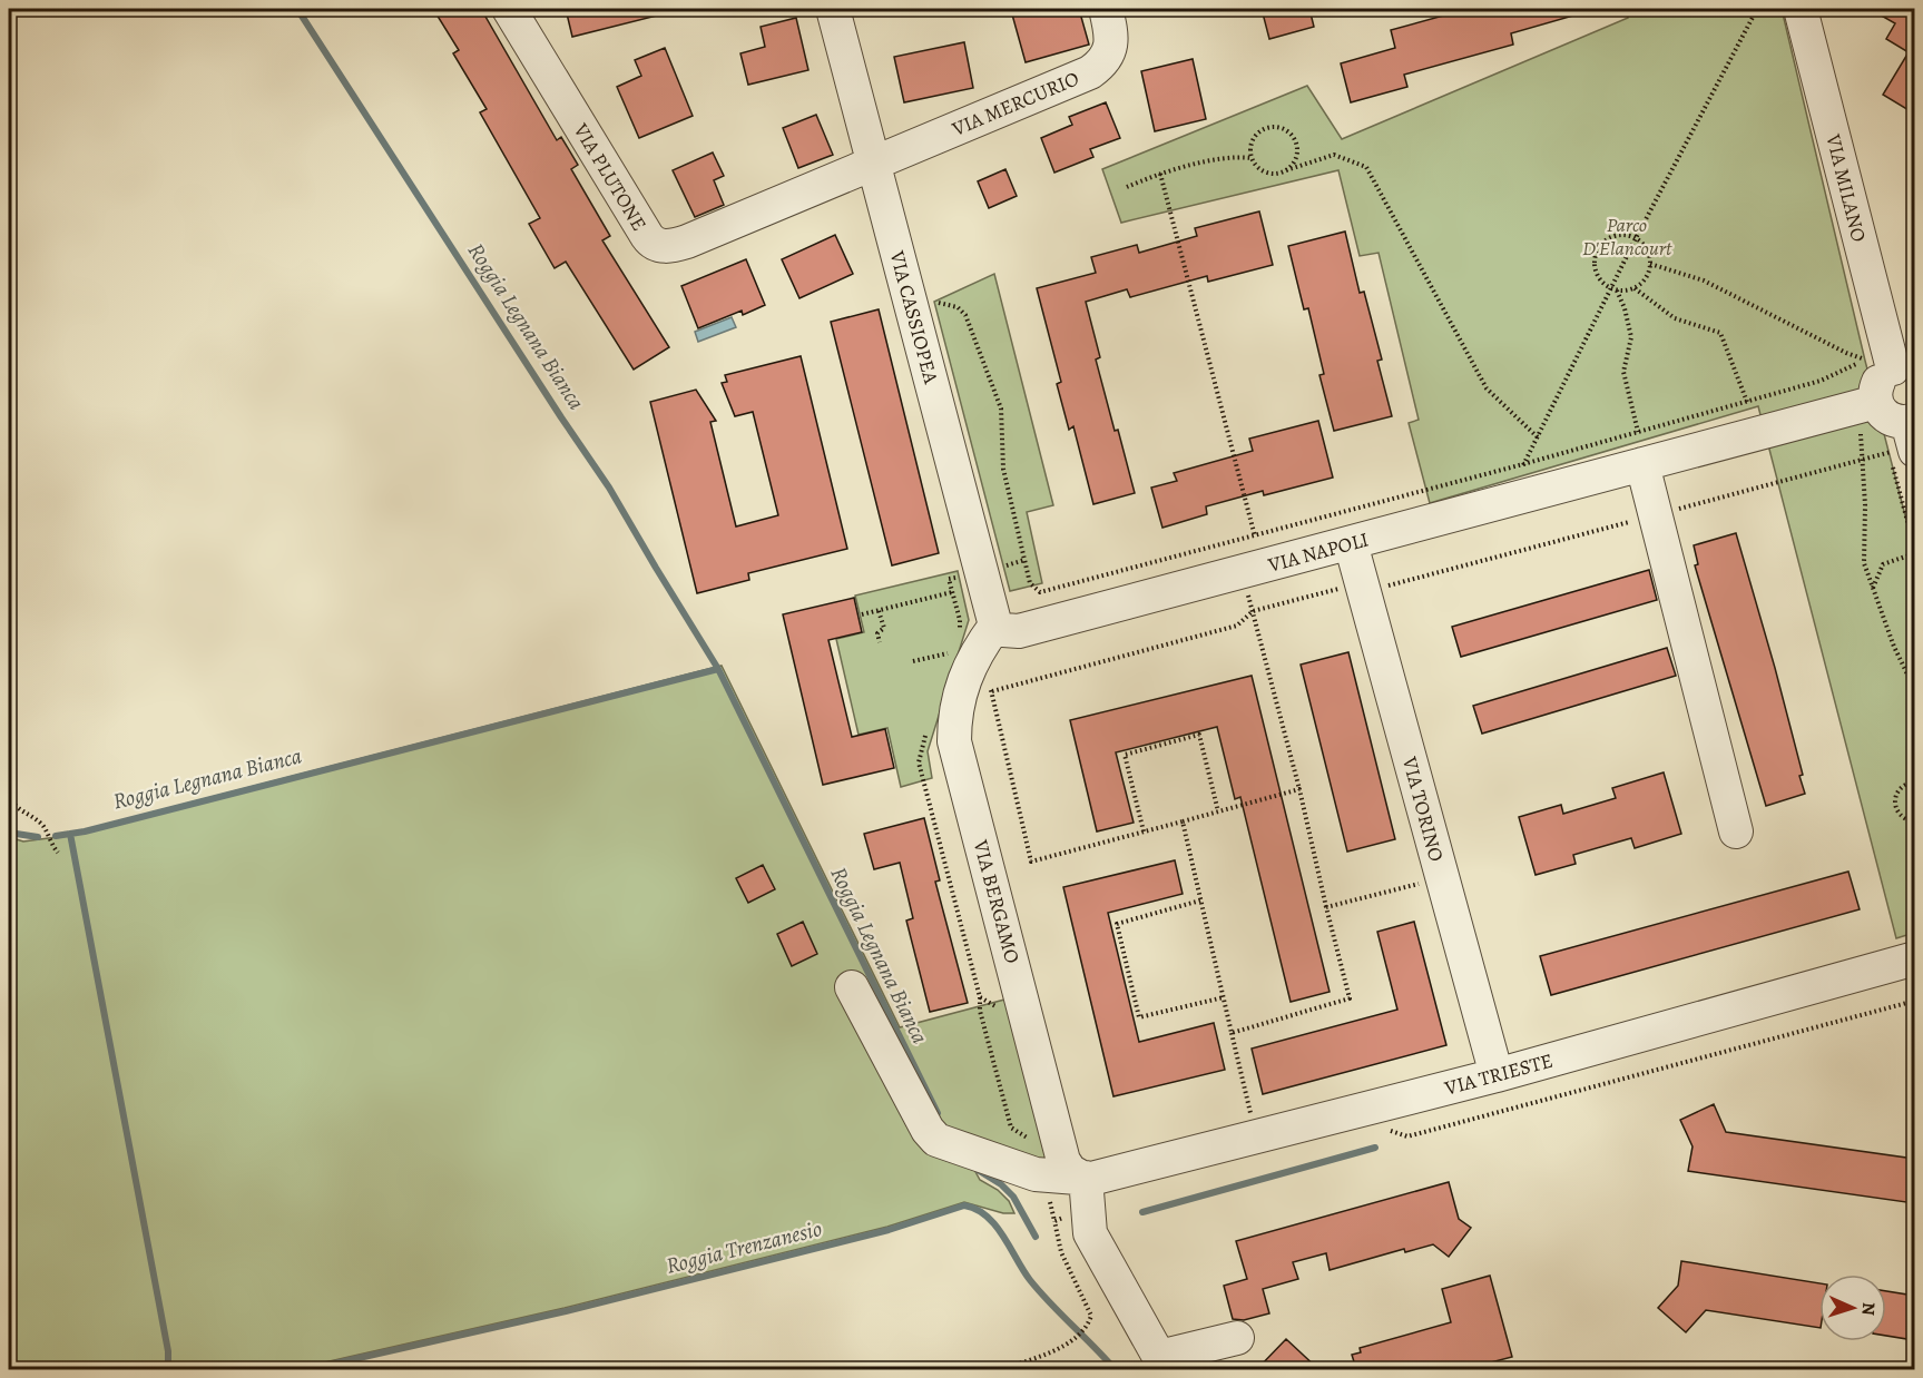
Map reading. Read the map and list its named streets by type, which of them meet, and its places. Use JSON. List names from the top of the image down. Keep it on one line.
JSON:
{"streets":{"street":["VIA MERCURIO","VIA PLUTONE","VIA MILANO","VIA CASSIOPEA","VIA NAPOLI","VIA TORINO","VIA BERGAMO","VIA TRIESTE"]},"crossings":[["VIA MERCURIO","VIA PLUTONE"],["VIA MERCURIO","VIA CASSIOPEA"],["VIA PLUTONE","VIA CASSIOPEA"],["VIA CASSIOPEA","VIA NAPOLI"],["VIA CASSIOPEA","VIA BERGAMO"],["VIA NAPOLI","VIA TORINO"],["VIA NAPOLI","VIA BERGAMO"],["VIA TORINO","VIA TRIESTE"],["VIA BERGAMO","VIA TRIESTE"]],"water":["Roggia Legnana Bianca","Roggia Trenzanesio"],"parks":["Parco D'Elancourt"],"north":"right"}
